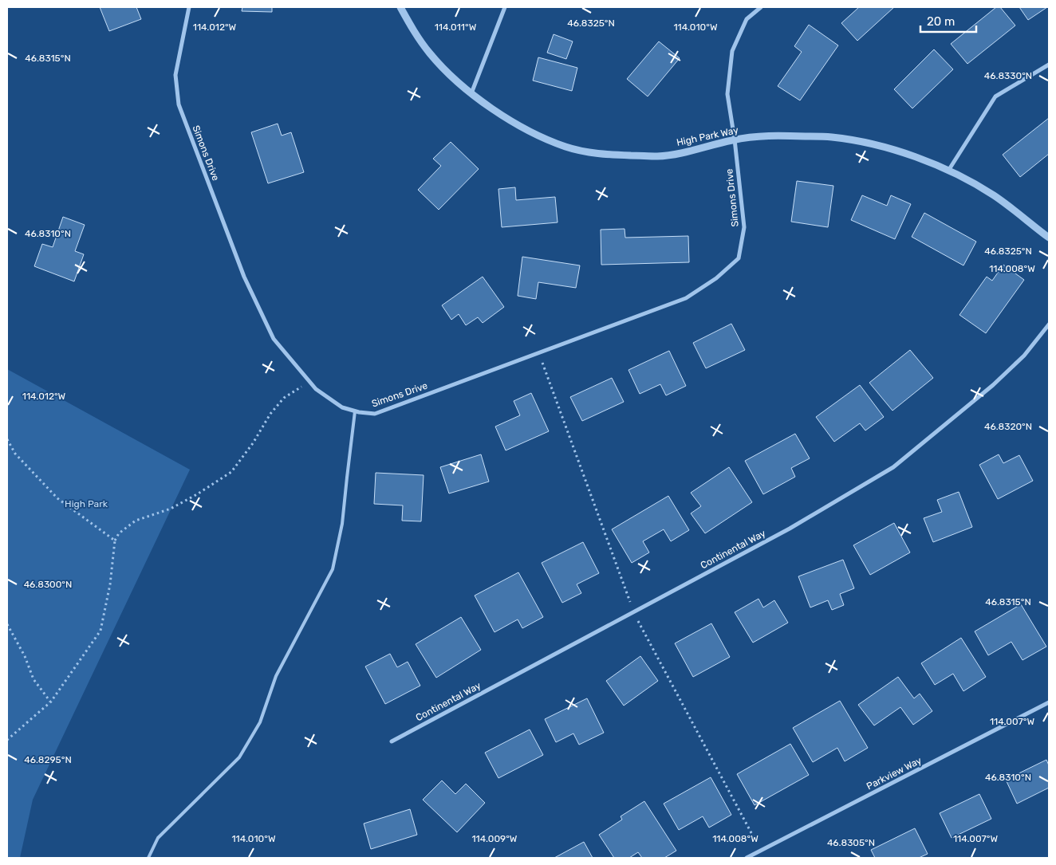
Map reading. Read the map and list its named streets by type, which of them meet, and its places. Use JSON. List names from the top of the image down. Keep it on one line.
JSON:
{"streets":{"street":["High Park Way","Simons Drive","Continental Way","Parkview Way"]},"crossings":[["High Park Way","Simons Drive"]],"parks":["High Park"],"scale_bar":"20 m","coordinates":["46.8325°N","114.012°W","114.011°W","114.010°W","46.8315°N","46.8330°N","46.8310°N","114.008°W","46.8320°N","46.8300°N","114.007°W","46.8295°N","114.009°W","46.8305°N"]}
